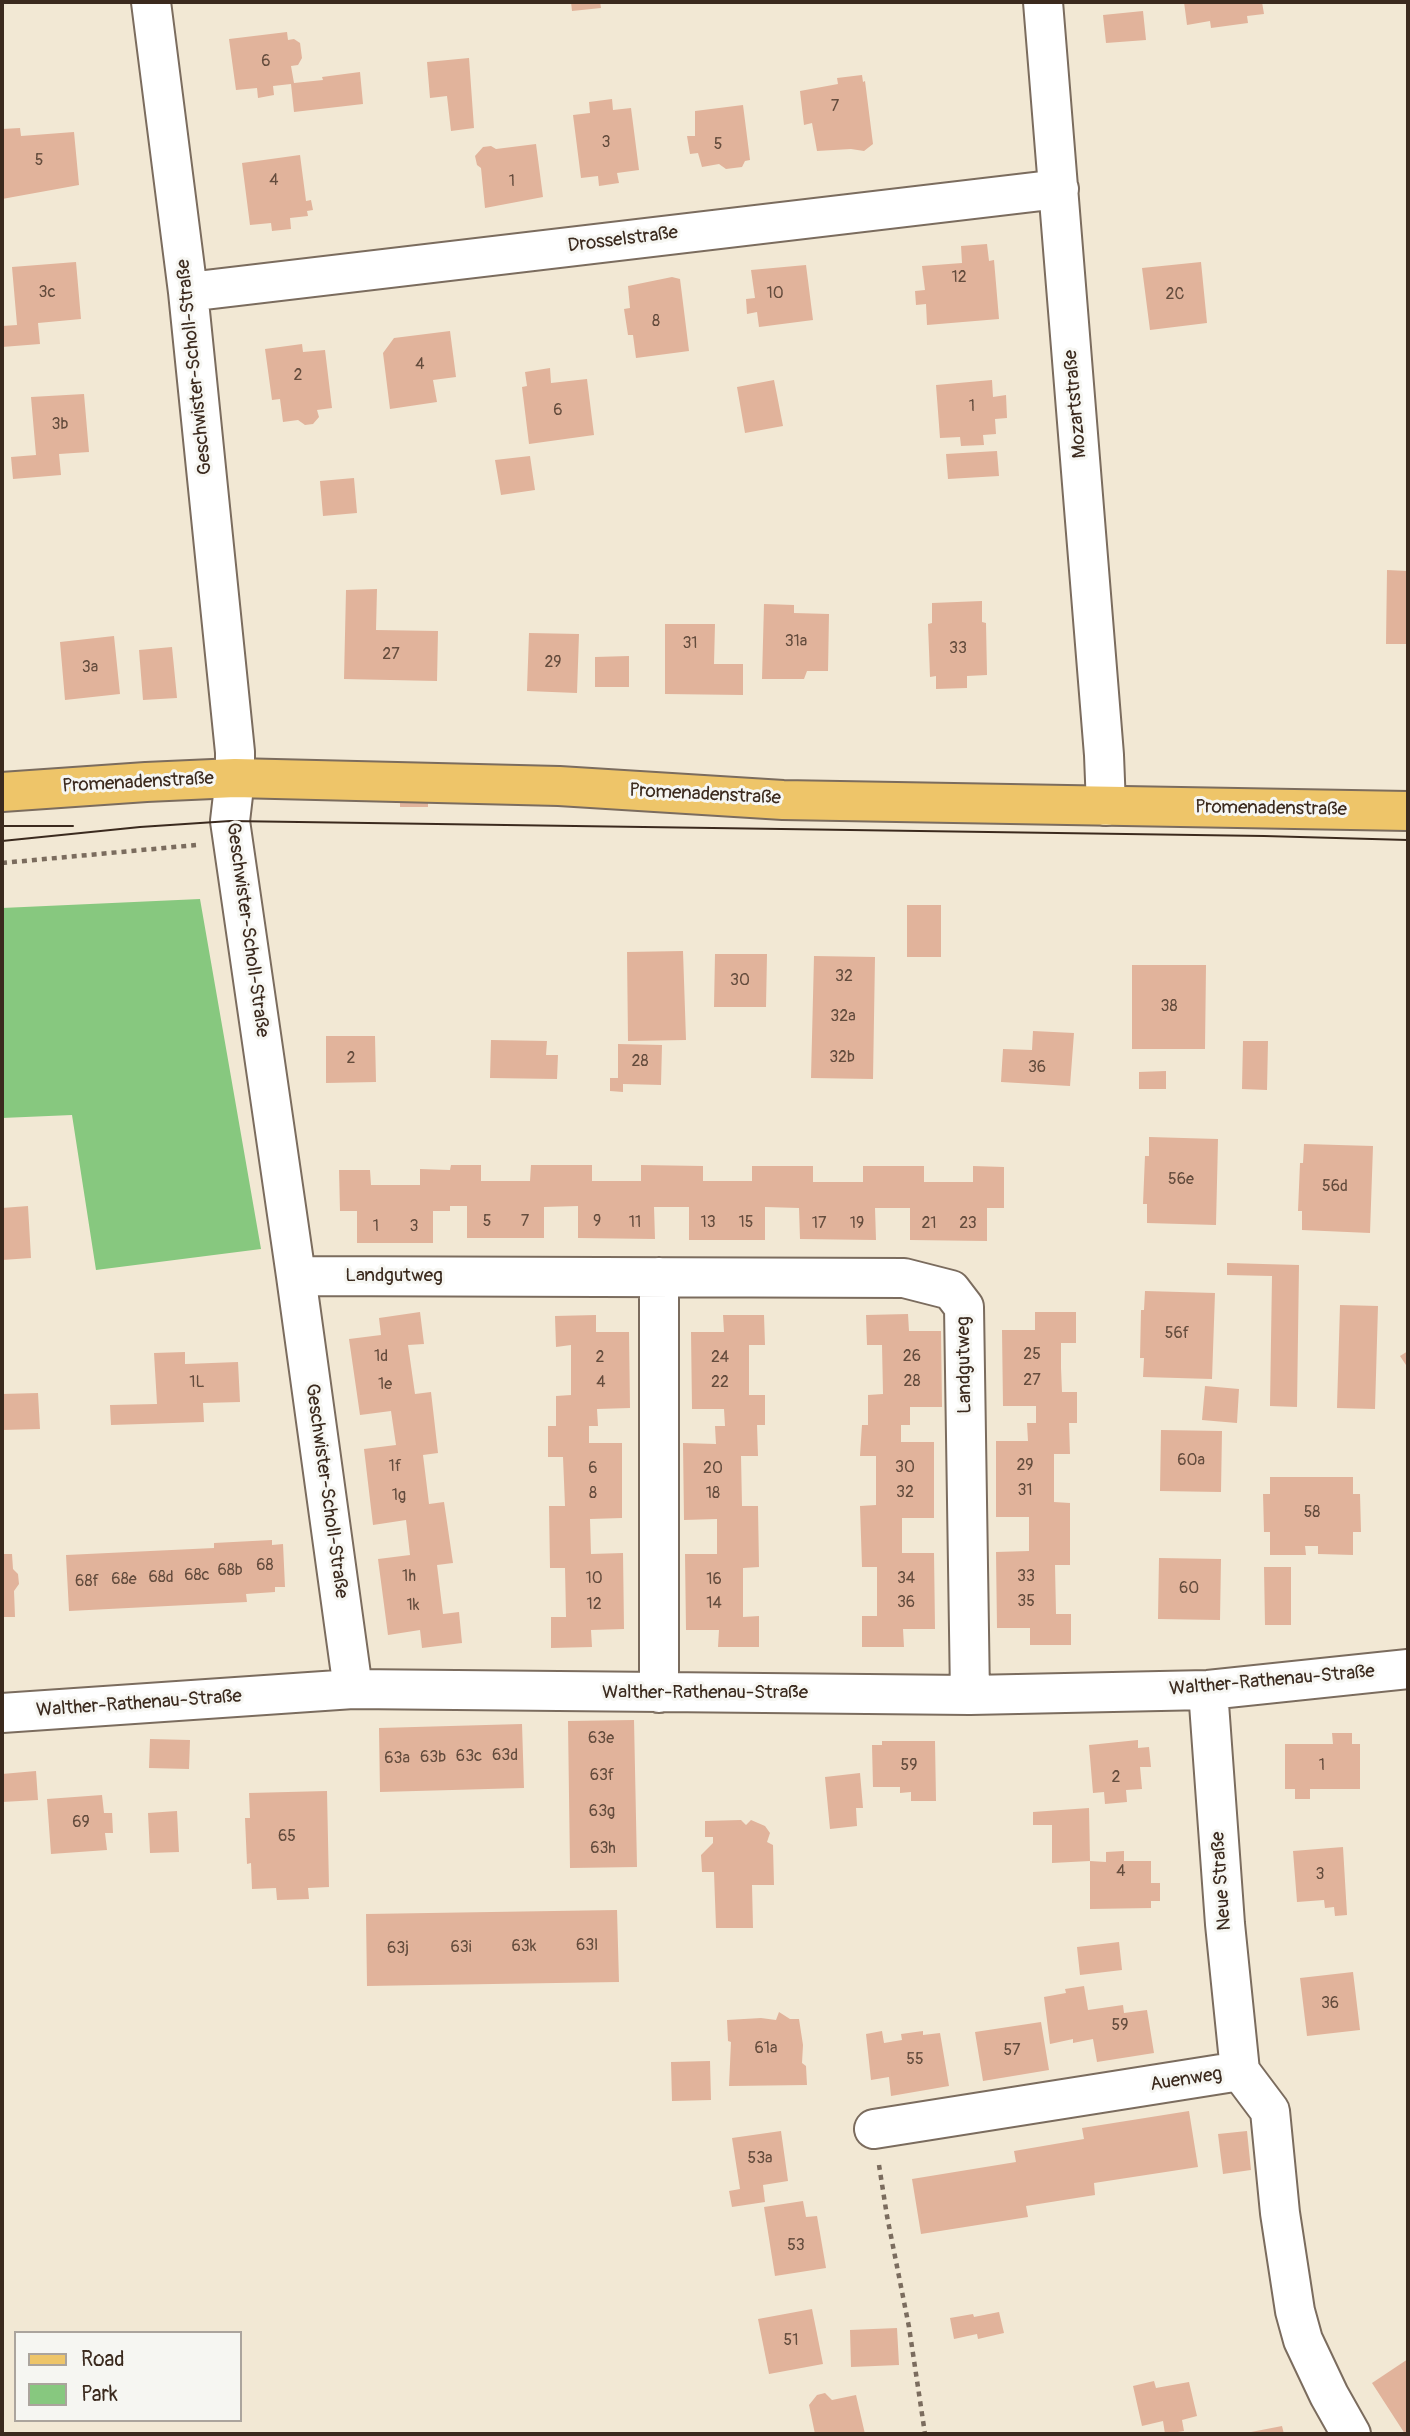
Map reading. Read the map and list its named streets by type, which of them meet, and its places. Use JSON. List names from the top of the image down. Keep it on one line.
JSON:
{"streets":{"main road":["Promenadenstraße"],"street":["Drosselstraße","Geschwister-Scholl-Straße","Mozartstraße","Landgutweg","Walther-Rathenau-Straße","Neue Straße","Auenweg"]},"crossings":[["Drosselstraße","Geschwister-Scholl-Straße"],["Drosselstraße","Mozartstraße"],["Geschwister-Scholl-Straße","Promenadenstraße"],["Geschwister-Scholl-Straße","Landgutweg"],["Geschwister-Scholl-Straße","Walther-Rathenau-Straße"],["Mozartstraße","Promenadenstraße"],["Landgutweg","Walther-Rathenau-Straße"],["Walther-Rathenau-Straße","Neue Straße"],["Neue Straße","Auenweg"]],"house_numbers":["6","7","3","5","5","4","1","12","3c","10","2C","8","4","2","1","6","3b","31a","31","33","27","29","3a","32","30","38","32a","32b","2","28","36","56e","56d","5","7","9","11","13","15","17","19","21","23","1","3","56f","25","1d","26","2","24","27","28","1L","4","22","1e","60a","29","1f","30","6","20","31","32","8","18","1g","58","68","68b","68c","1h","33","68d","10","34","68e","16","68f","60","35","36","14","12","1k","63e","63d","63c","63b","63a","59","1","63f","2","63g","69","65","63h","4","3","63l","63k","63i","63j","36","59","61a","57","55","53a","53","51"],"legend":["Road","Park"]}
